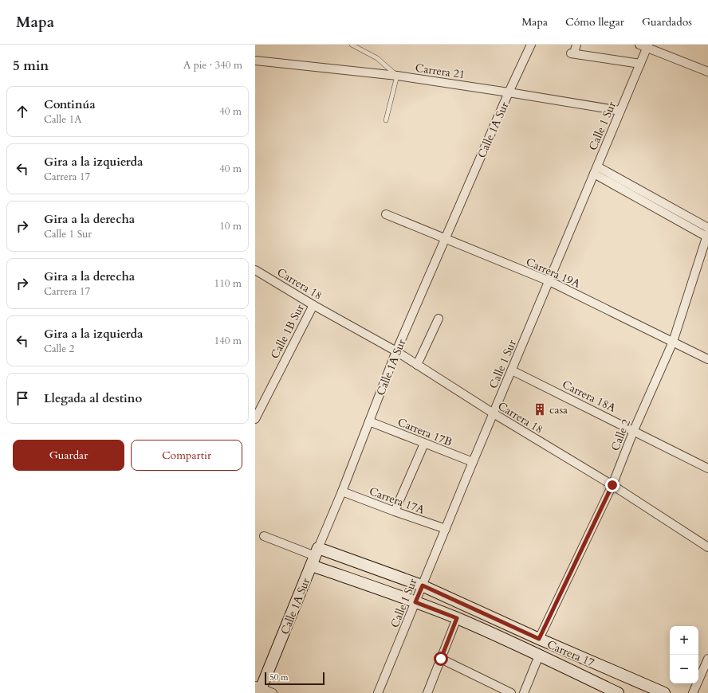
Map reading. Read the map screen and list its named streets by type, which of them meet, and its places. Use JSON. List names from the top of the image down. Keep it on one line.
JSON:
{"streets":{"street":["Carrera 21","Calle 1 Sur","Calle 1A Sur","Carrera 19A","Carrera 18","Calle 1B Sur","Carrera 18A","Carrera 17B","Calle 2","Carrera 17A","Carrera 17"]},"crossings":[["Carrera 21","Calle 1 Sur"],["Carrera 21","Calle 1A Sur"],["Calle 1 Sur","Carrera 19A"],["Calle 1 Sur","Carrera 18"],["Calle 1 Sur","Carrera 18A"],["Calle 1 Sur","Carrera 17B"],["Calle 1 Sur","Carrera 17A"],["Calle 1 Sur","Carrera 17"],["Calle 1A Sur","Carrera 19A"],["Calle 1A Sur","Carrera 18"],["Calle 1A Sur","Carrera 17B"],["Calle 1A Sur","Carrera 17A"],["Calle 1A Sur","Carrera 17"],["Carrera 19A","Calle 2"],["Carrera 18","Calle 1B Sur"],["Carrera 18","Calle 2"],["Carrera 18A","Calle 2"],["Calle 2","Carrera 17"]],"places":{"building":["casa"]},"scale_bar":"50 m","page":{"header":"Mapa","nav":["Mapa","Cómo llegar","Guardados"],"heading":["5 min","A pie · 340 m"],"list":[["Continúa","Calle 1A","40 m"],["Gira a la izquierda","Carrera 17","40 m"],["Gira a la derecha","Calle 1 Sur","10 m"],["Gira a la derecha","Carrera 17","110 m"],["Gira a la izquierda","Calle 2","140 m"],"Llegada al destino"],"buttons":["Guardar","Compartir"],"map_buttons":["+","−"],"scale":"50 m"}}
